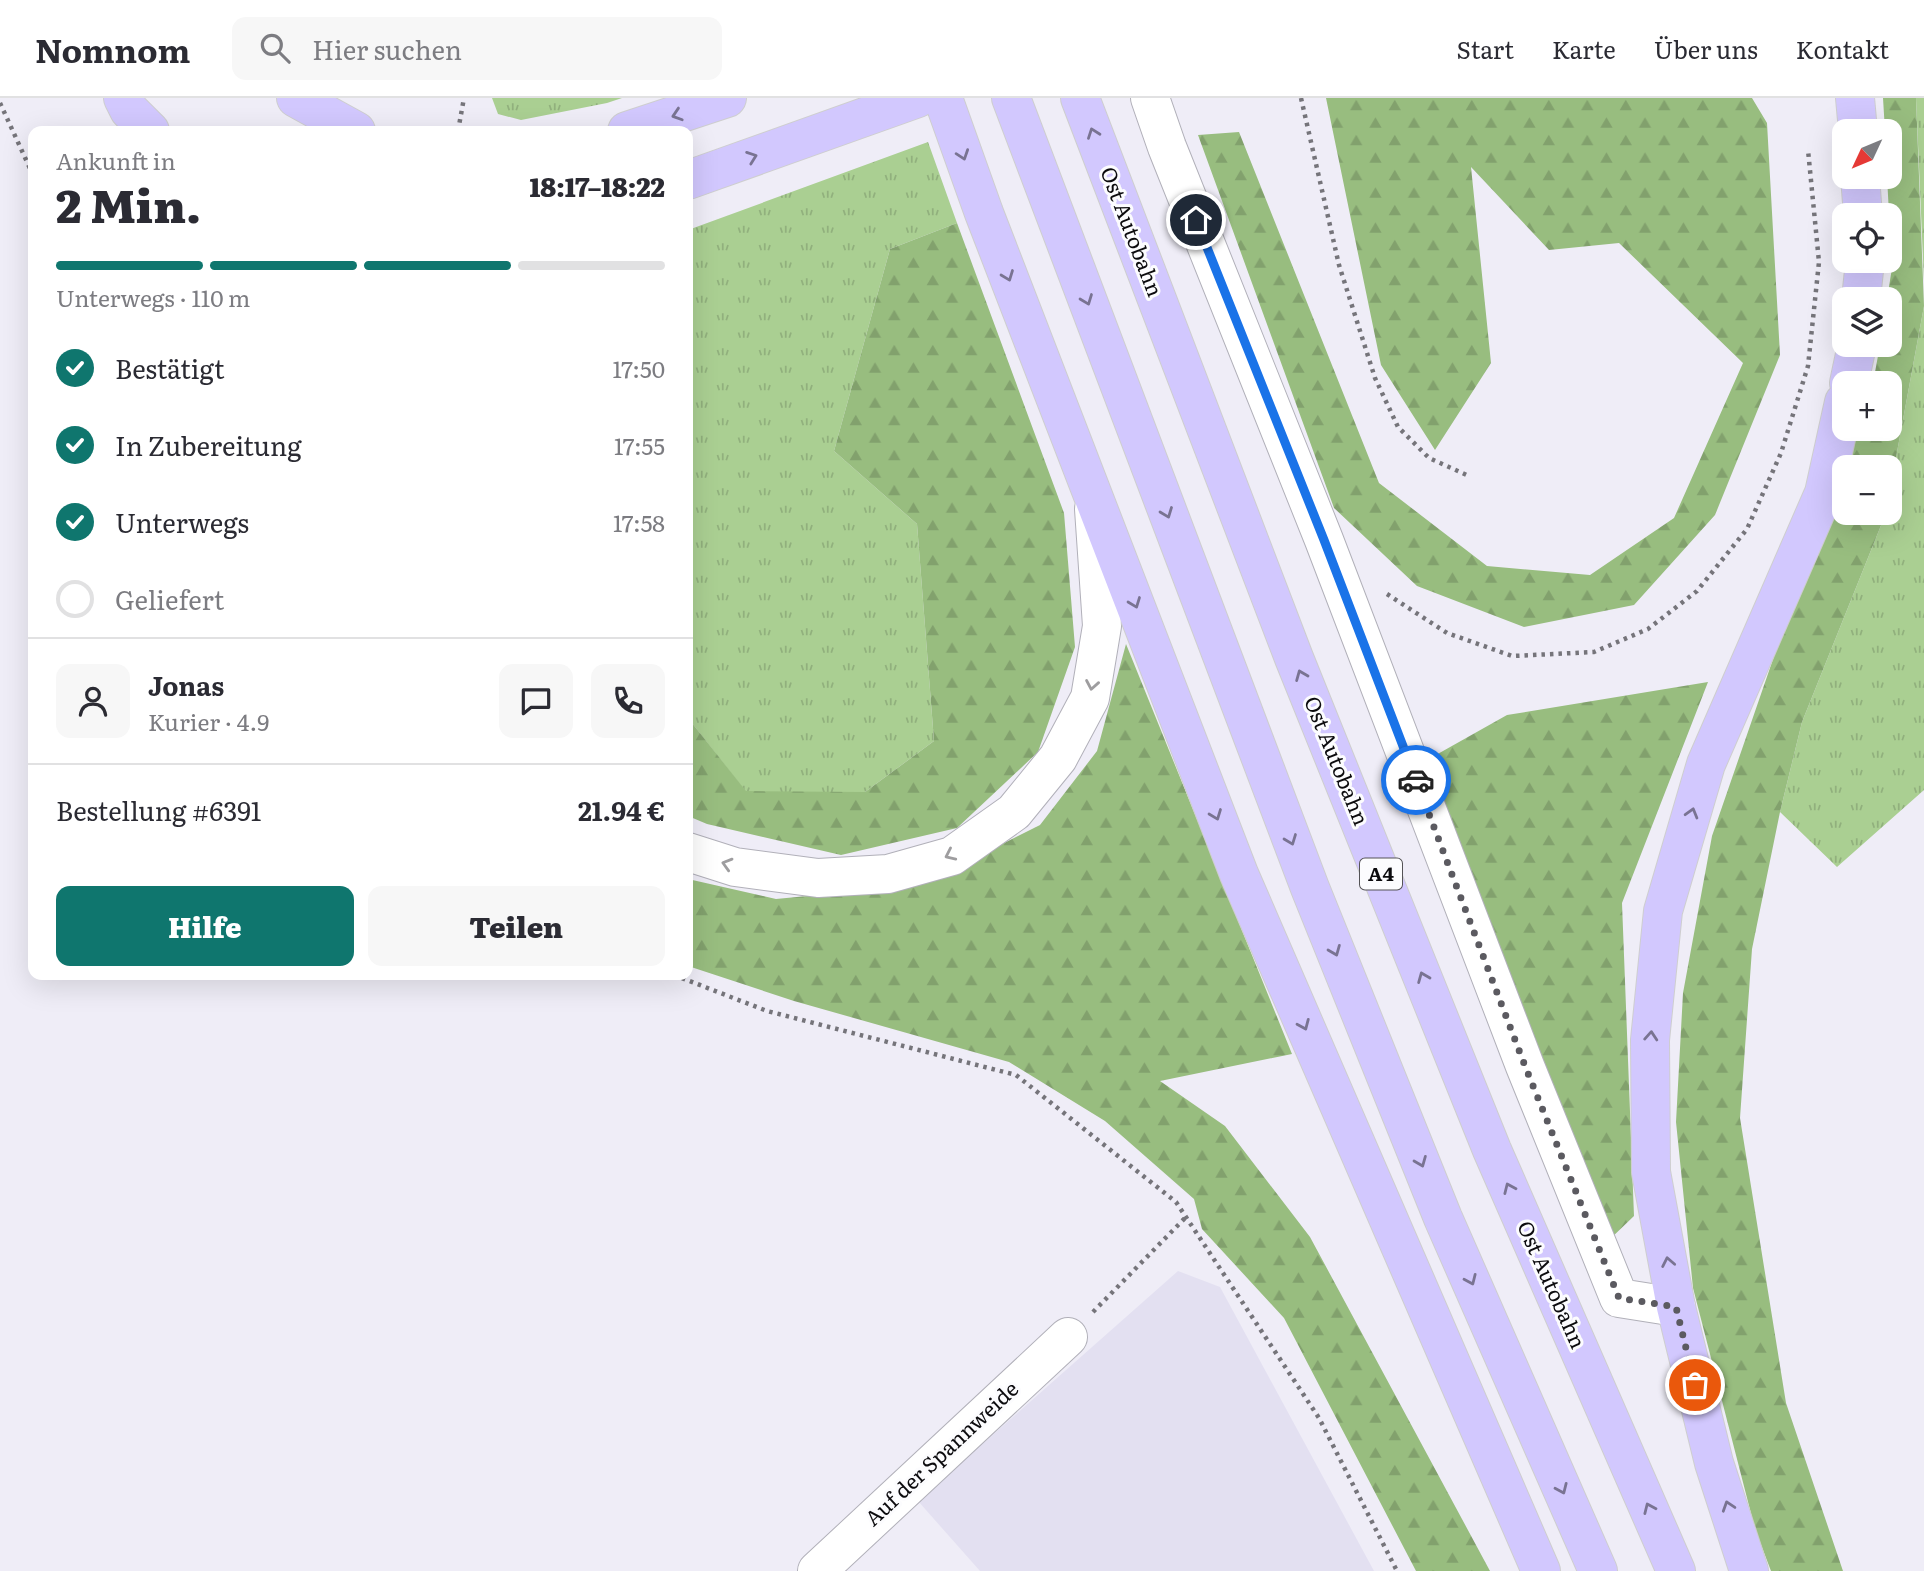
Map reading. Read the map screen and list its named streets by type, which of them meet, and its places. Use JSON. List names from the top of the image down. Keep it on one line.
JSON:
{"streets":{"highway":["Ost Autobahn","A4"],"street":["Auf der Spannweide"]},"north":"bottom left","page":{"header":"Nomnom","search":"Hier suchen","nav":["Start","Karte","Über uns","Kontakt"],"map_buttons":["+","−"],"heading":["2 Min.","Ankunft in","18:17–18:22"],"panel":["Jonas","Kurier · 4.9","Bestellung #6391","21.94 €"],"bar":"Unterwegs · 110 m","list":[["Bestätigt","17:50"],["In Zubereitung","17:55"],["Unterwegs","17:58"],"Geliefert"],"buttons":["Hilfe","Teilen"]}}
